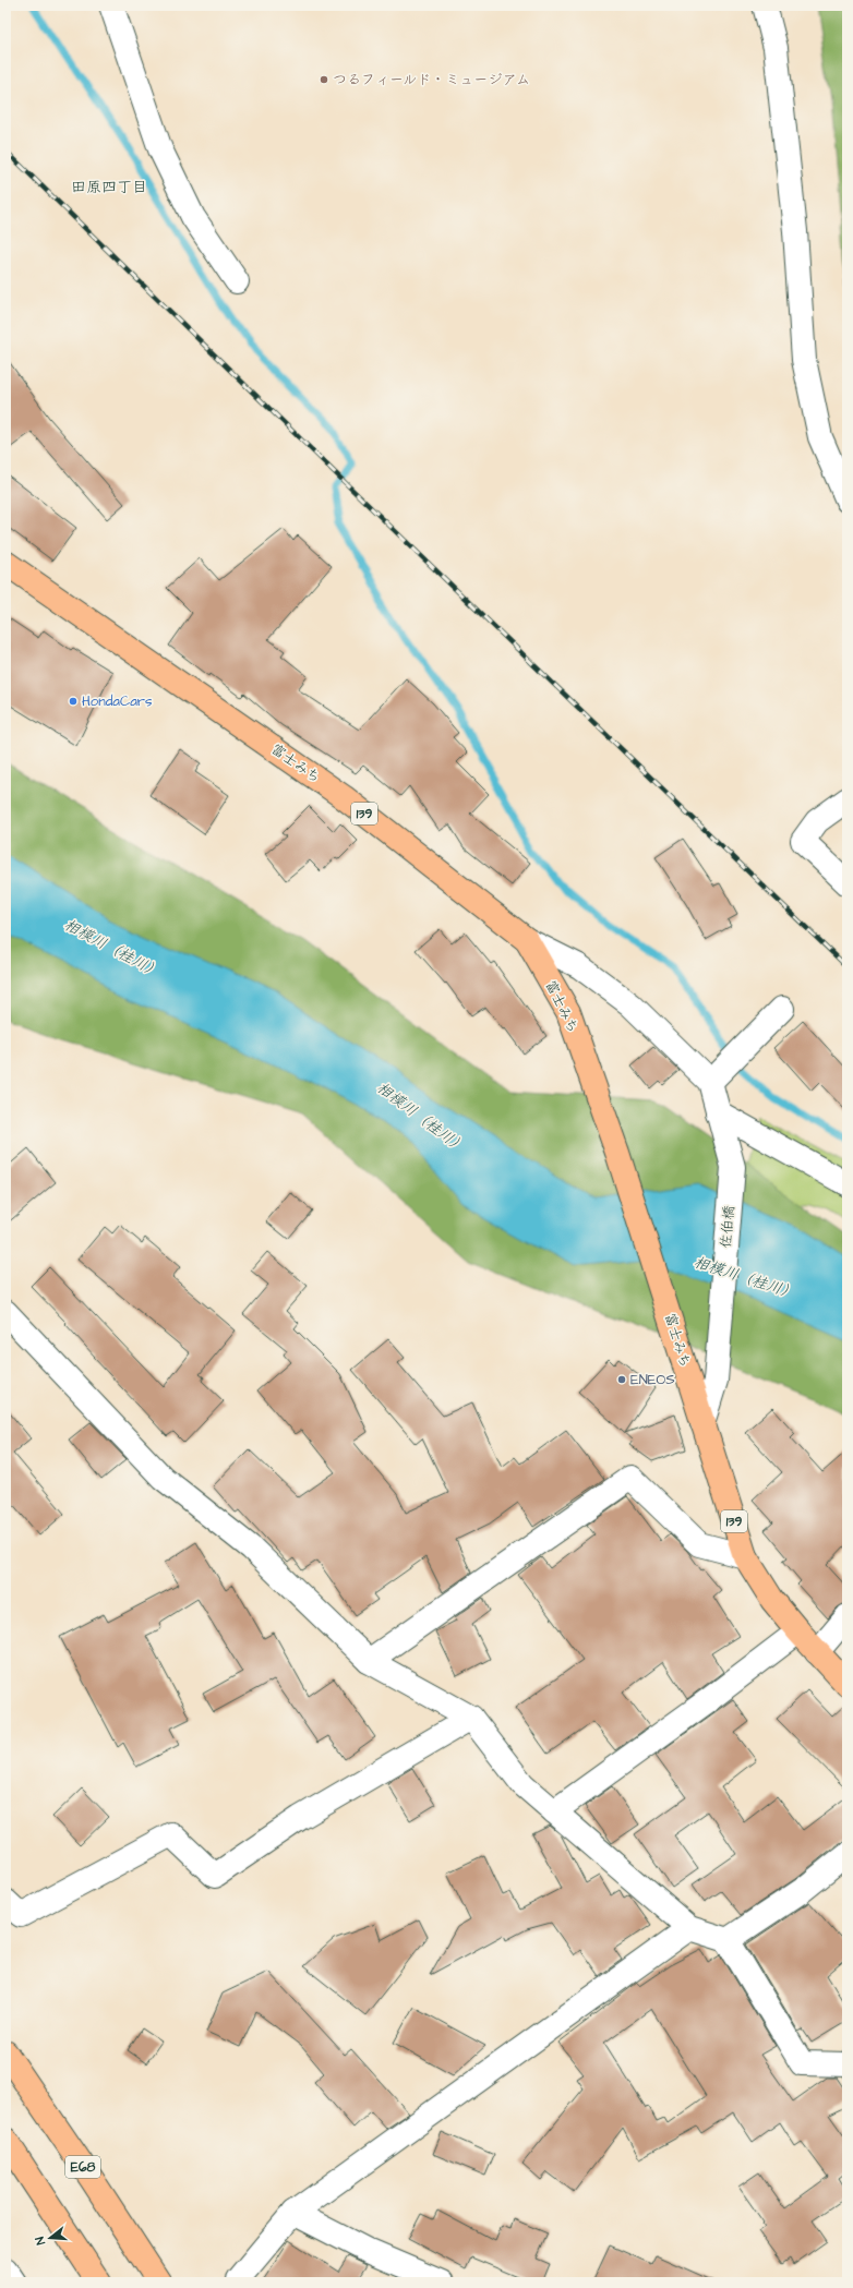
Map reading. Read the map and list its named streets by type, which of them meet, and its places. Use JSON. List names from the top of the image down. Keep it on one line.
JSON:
{"streets":{"highway":["富士みち","139","E68"],"street":["佐伯橋"]},"crossings":[["富士みち","佐伯橋"]],"districts":["田原四丁目"],"water":["相模川（桂川）"],"places":["つるフィールド・ミュージアム","HondaCars","ENEOS"],"north":"left"}
